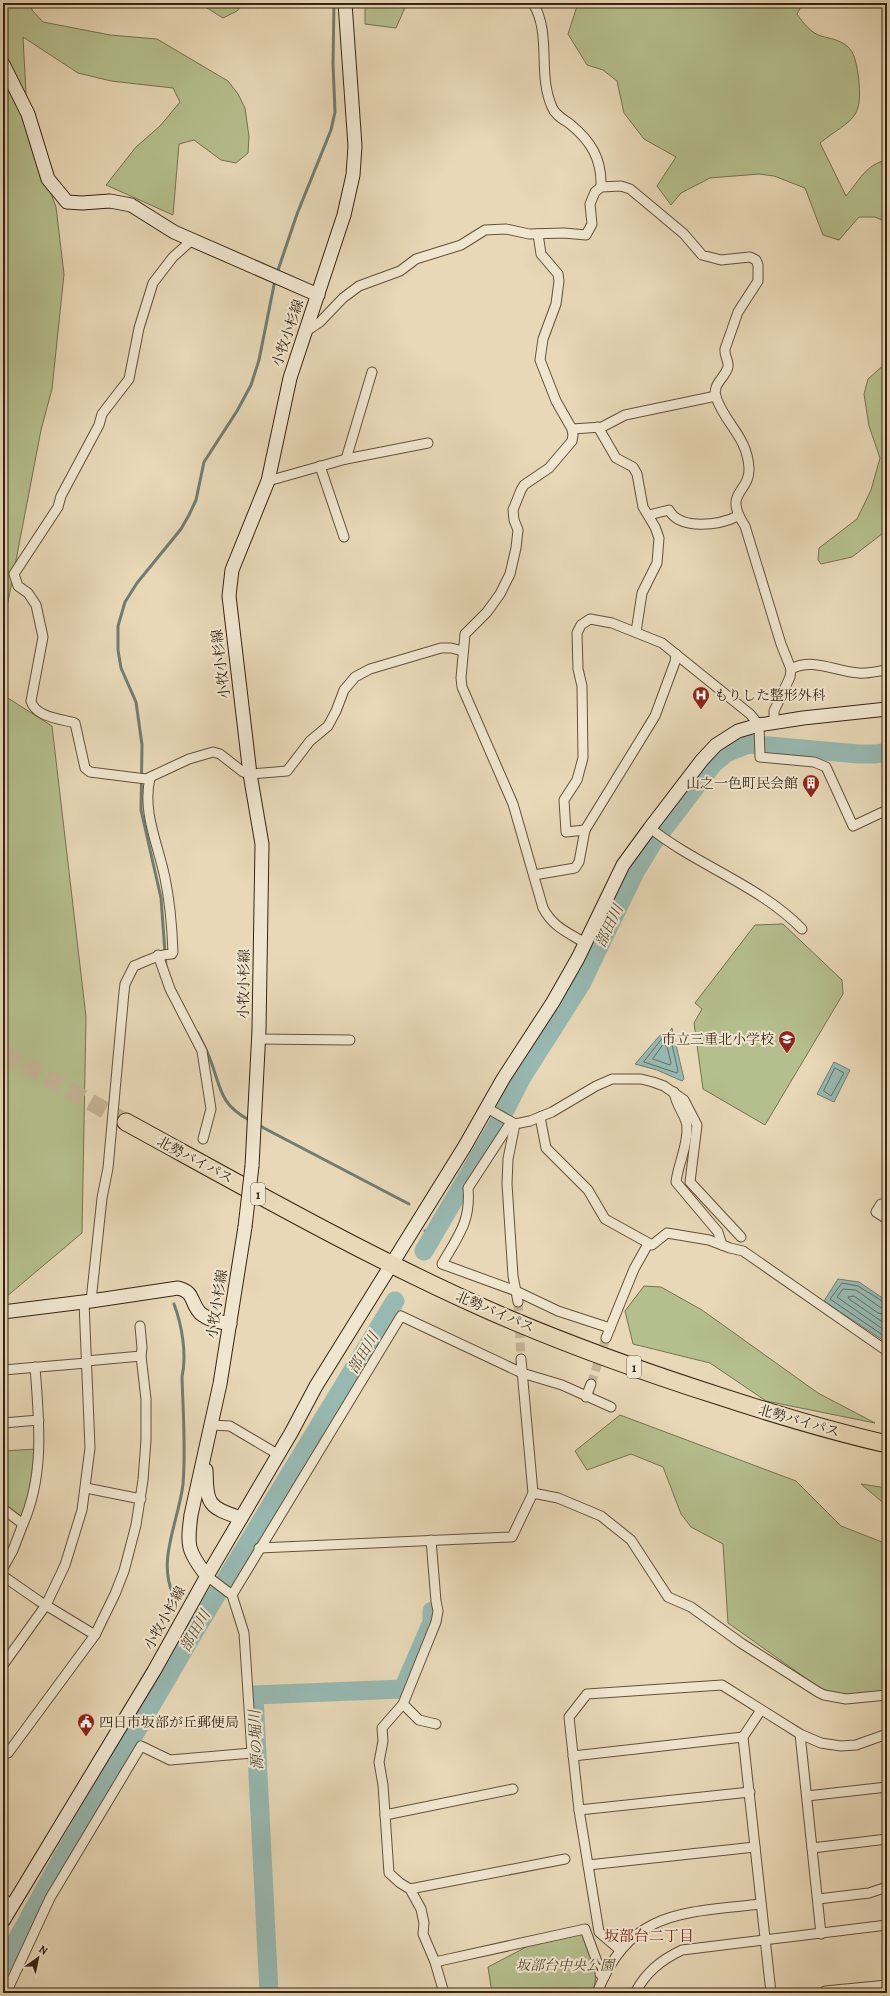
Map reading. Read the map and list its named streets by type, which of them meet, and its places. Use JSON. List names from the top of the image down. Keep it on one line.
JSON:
{"streets":{"highway":["北勢バイパス","1"],"main road":["小牧小杉線"]},"districts":["坂部台二丁目"],"water":["部田川","源の堀川"],"parks":["坂部台中央公園"],"places":{"hospital":["もりした整形外科"],"building":["山之一色町民会館"],"school or university":["市立三重北小学校"],"public building":["四日市坂部が丘郵便局"]},"north":"top right"}
